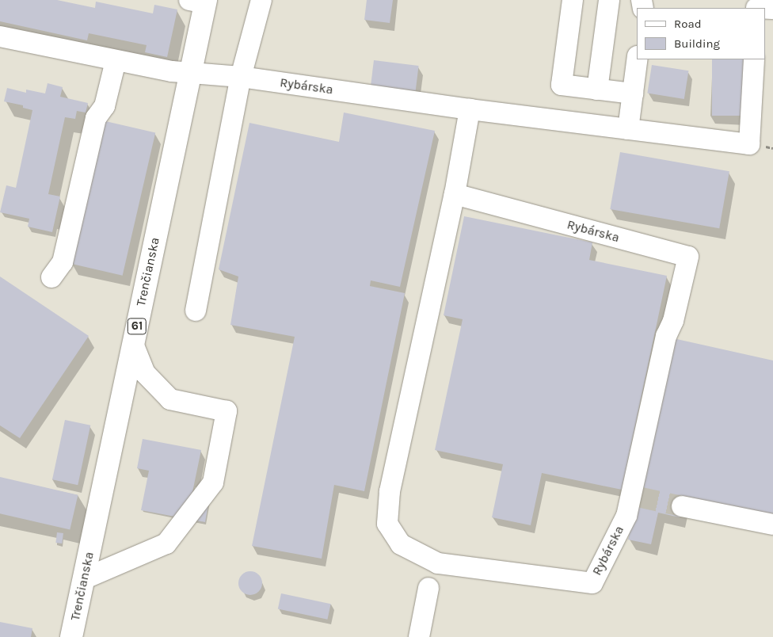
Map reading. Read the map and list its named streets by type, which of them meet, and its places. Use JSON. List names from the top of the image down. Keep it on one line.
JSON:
{"streets":{"main road":["Trenčianska","61"],"lane":["Rybárska"]},"crossings":[["Rybárska","Trenčianska"]],"legend":["Road","Building"]}
